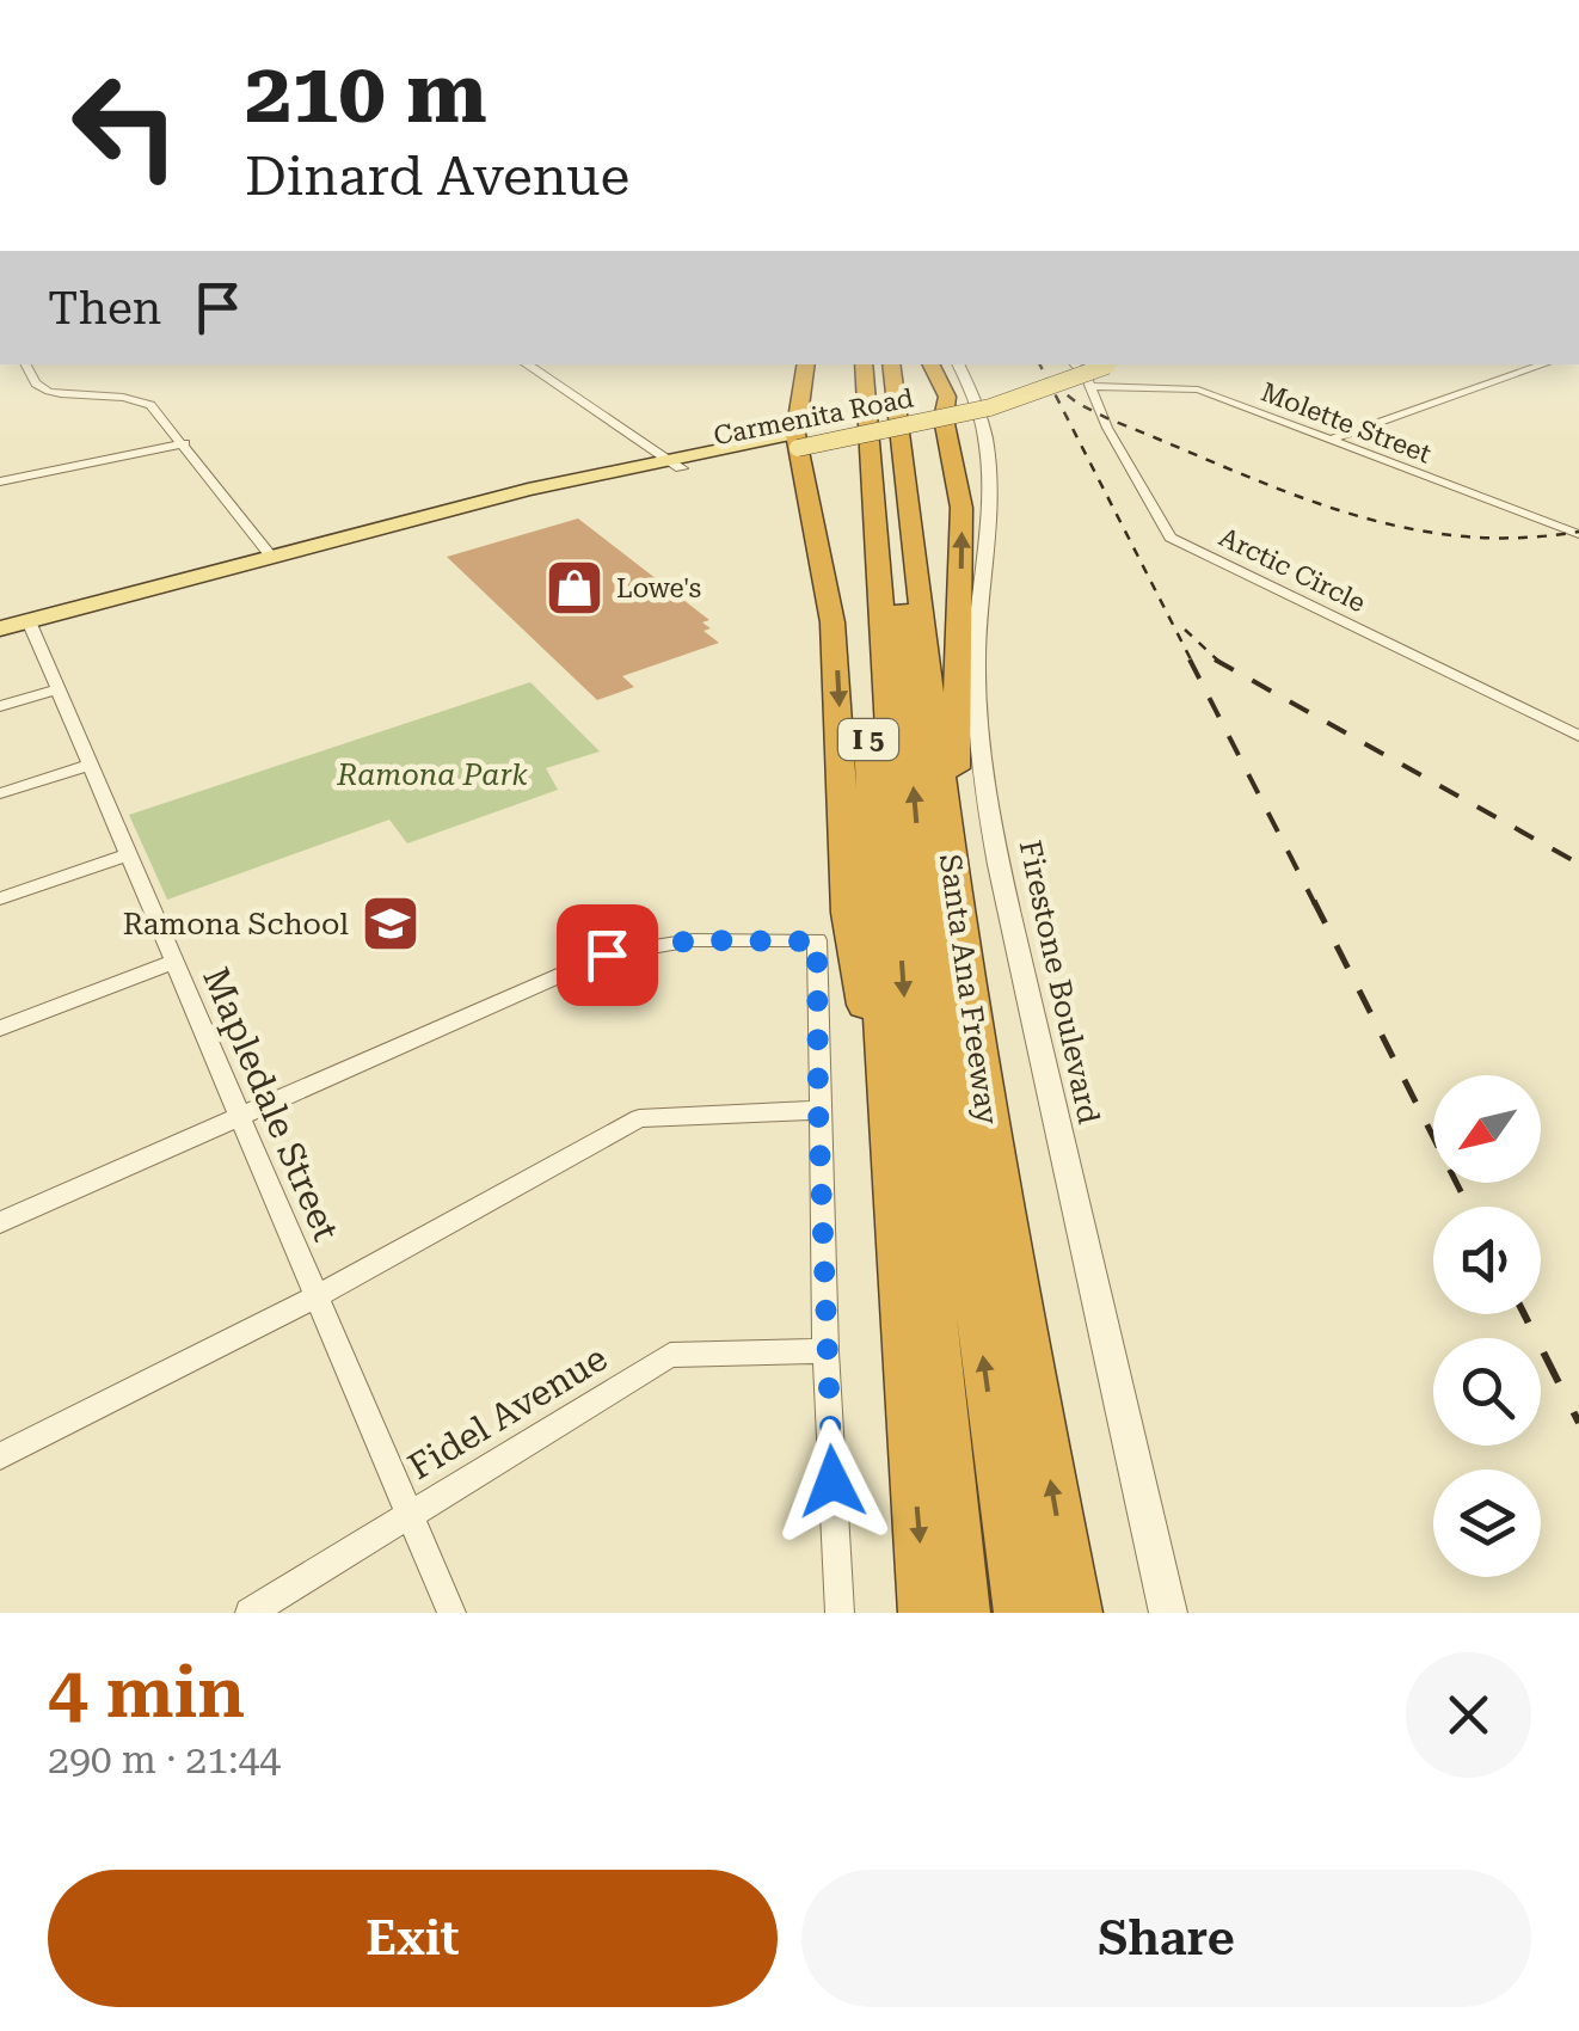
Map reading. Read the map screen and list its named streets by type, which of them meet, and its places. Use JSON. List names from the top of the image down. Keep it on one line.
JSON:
{"streets":{"highway":["I 5","Santa Ana Freeway"],"main road":["Carmenita Road"],"street":["Molette Street","Arctic Circle","Firestone Boulevard","Mapledale Street","Fidel Avenue"]},"crossings":[["Carmenita Road","Mapledale Street"],["Molette Street","Arctic Circle"],["Mapledale Street","Fidel Avenue"]],"parks":["Ramona Park"],"places":{"shop":["Lowe's"],"school or university":["Ramona School"]},"north":"bottom left","page":{"turn":["210 m","Dinard Avenue"],"then":"Then","heading":["4 min","290 m · 21:44"],"buttons":["Exit","Share"]}}
